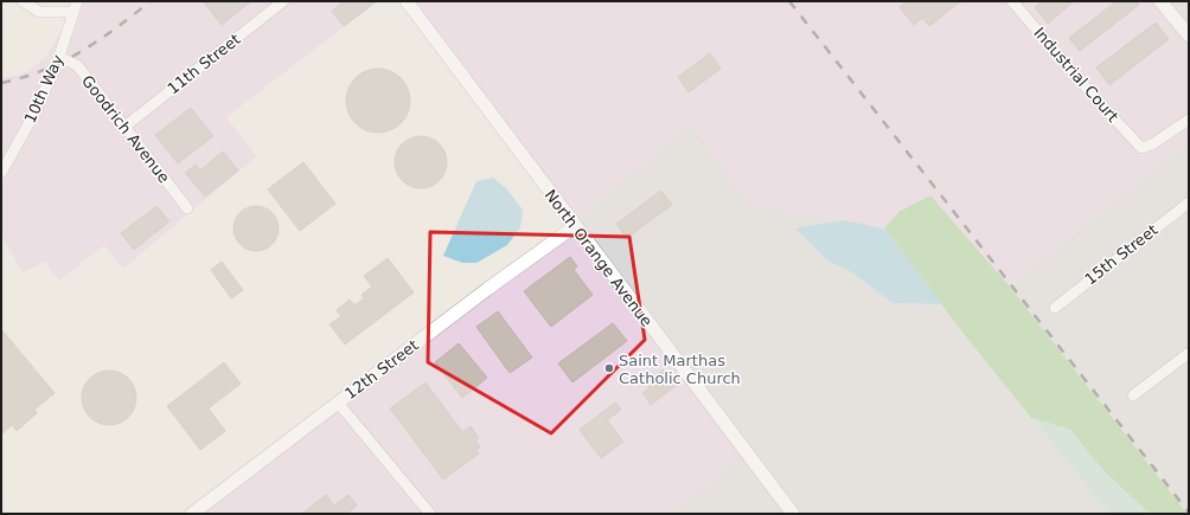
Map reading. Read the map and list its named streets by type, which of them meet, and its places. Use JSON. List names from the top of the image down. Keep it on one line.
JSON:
{"streets":{"street":["11th Street","Industrial Court","10th Way","Goodrich Avenue","15th Street","North Orange Avenue","12th Street"]},"crossings":[["11th Street","Goodrich Avenue"],["10th Way","Goodrich Avenue"],["North Orange Avenue","12th Street"]],"places":["Saint Marthas Catholic Church"]}
